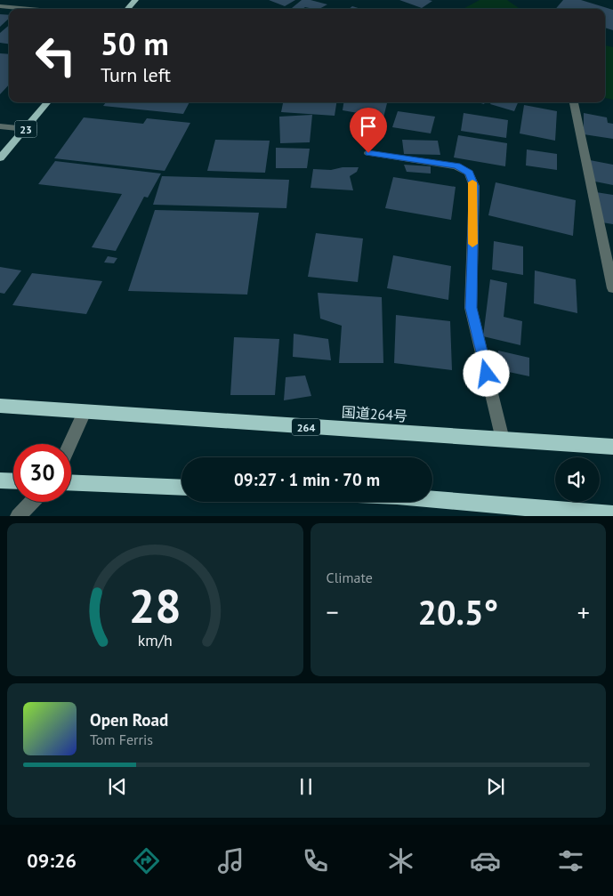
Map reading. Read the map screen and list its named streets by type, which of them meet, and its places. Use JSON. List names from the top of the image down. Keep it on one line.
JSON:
{"streets":{"highway":["国道264号","264"],"main road":["23"]},"page":{"turn":["50 m","Turn left"],"limit":"30","trip":"09:27 · 1 min · 70 m","tile":"Climate","heat":["−","20.5°","+"],"song":["Open Road","Tom Ferris"],"tabs":"09:26","gauge":["28","km/h"]}}
